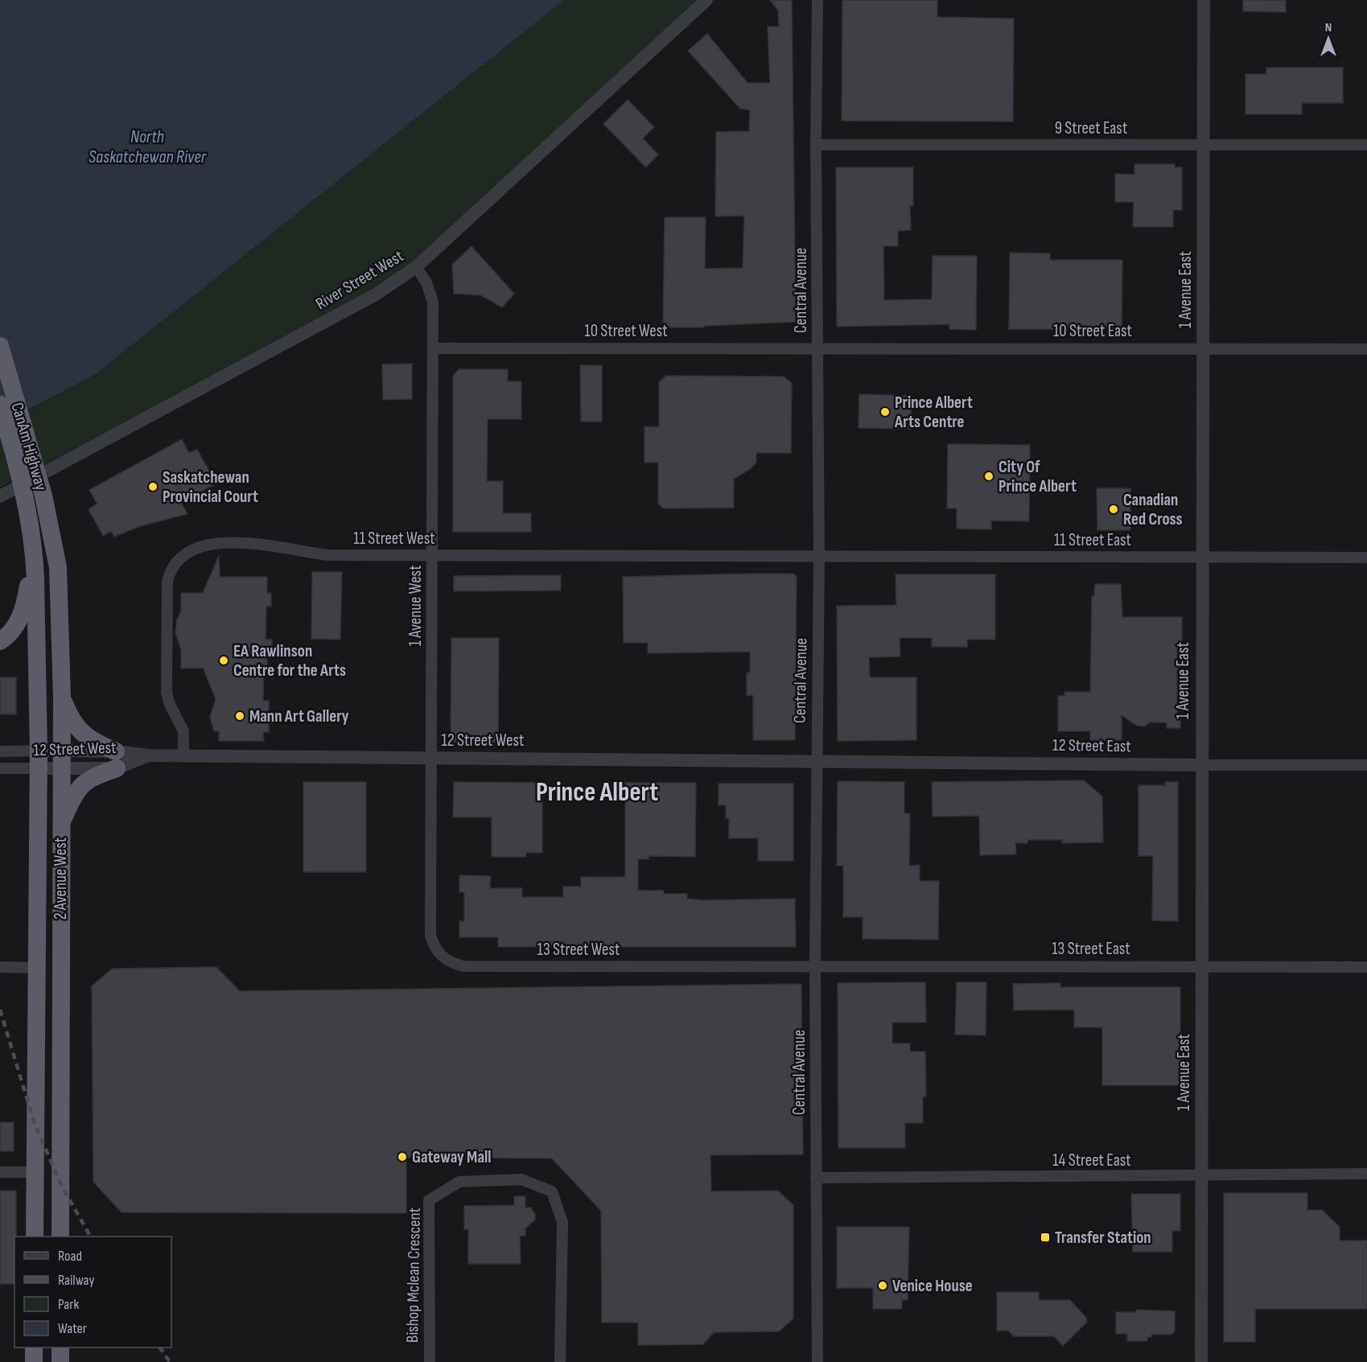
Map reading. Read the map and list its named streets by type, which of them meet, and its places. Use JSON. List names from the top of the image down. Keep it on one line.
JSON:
{"streets":{"highway":["CanAm Highway","2 Avenue West"],"street":["9 Street East","River Street West","1 Avenue East","Central Avenue","10 Street West","10 Street East","11 Street West","11 Street East","1 Avenue West","12 Street West","12 Street East","13 Street East","13 Street West","14 Street East","Bishop Mclean Crescent"]},"crossings":[["9 Street East","1 Avenue East"],["9 Street East","Central Avenue"],["River Street West","1 Avenue West"],["1 Avenue East","10 Street East"],["1 Avenue East","11 Street East"],["1 Avenue East","12 Street East"],["1 Avenue East","13 Street East"],["1 Avenue East","14 Street East"],["Central Avenue","10 Street West"],["Central Avenue","10 Street East"],["Central Avenue","11 Street West"],["Central Avenue","11 Street East"],["Central Avenue","12 Street West"],["Central Avenue","12 Street East"],["Central Avenue","13 Street East"],["Central Avenue","13 Street West"],["Central Avenue","14 Street East"],["10 Street West","10 Street East"],["10 Street West","1 Avenue West"],["CanAm Highway","2 Avenue West"],["11 Street West","11 Street East"],["11 Street West","1 Avenue West"],["11 Street West","12 Street West"],["1 Avenue West","12 Street West"],["1 Avenue West","13 Street West"],["12 Street West","12 Street East"],["12 Street West","2 Avenue West"],["13 Street East","13 Street West"]],"districts":["Prince Albert"],"water":["North Saskatchewan River"],"places":{"other":["Prince Albert Arts Centre","City Of Prince Albert","Saskatchewan Provincial Court","Canadian Red Cross","EA Rawlinson Centre for the Arts","Mann Art Gallery","Gateway Mall","Venice House"],"transit":["Transfer Station"]},"legend":["Road","Railway","Park","Water"],"north":"top"}
